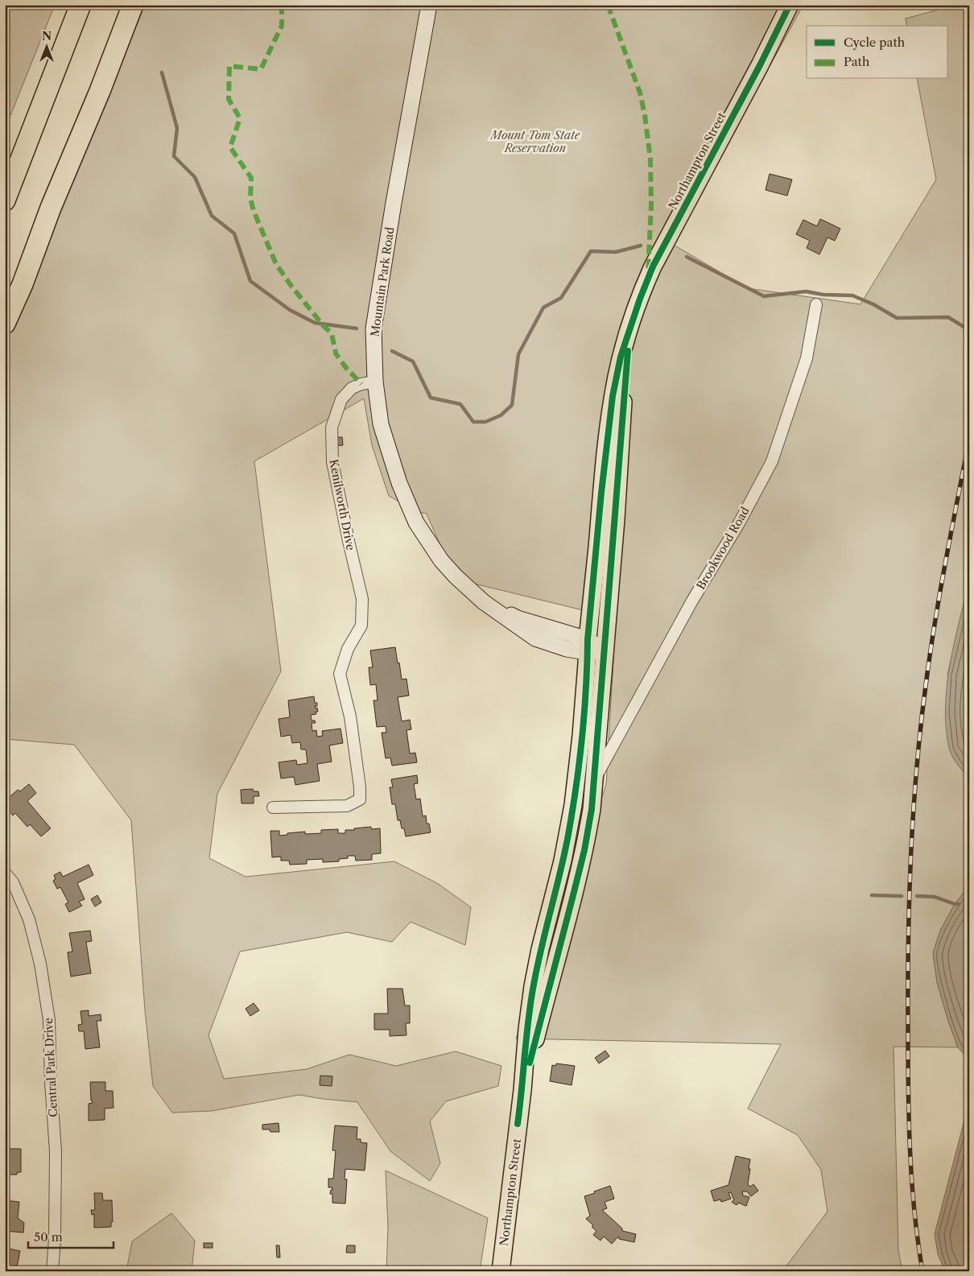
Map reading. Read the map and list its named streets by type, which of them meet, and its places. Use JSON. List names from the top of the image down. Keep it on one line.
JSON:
{"streets":{"main road":["Northampton Street"],"street":["Mountain Park Road","Kenilworth Drive","Brookwood Road","Central Park Drive"]},"crossings":[["Mountain Park Road","Kenilworth Drive"]],"parks":["Mount Tom State Reservation"],"legend":["Cycle path","Path"],"scale_bar":"50 m","north":"top"}
